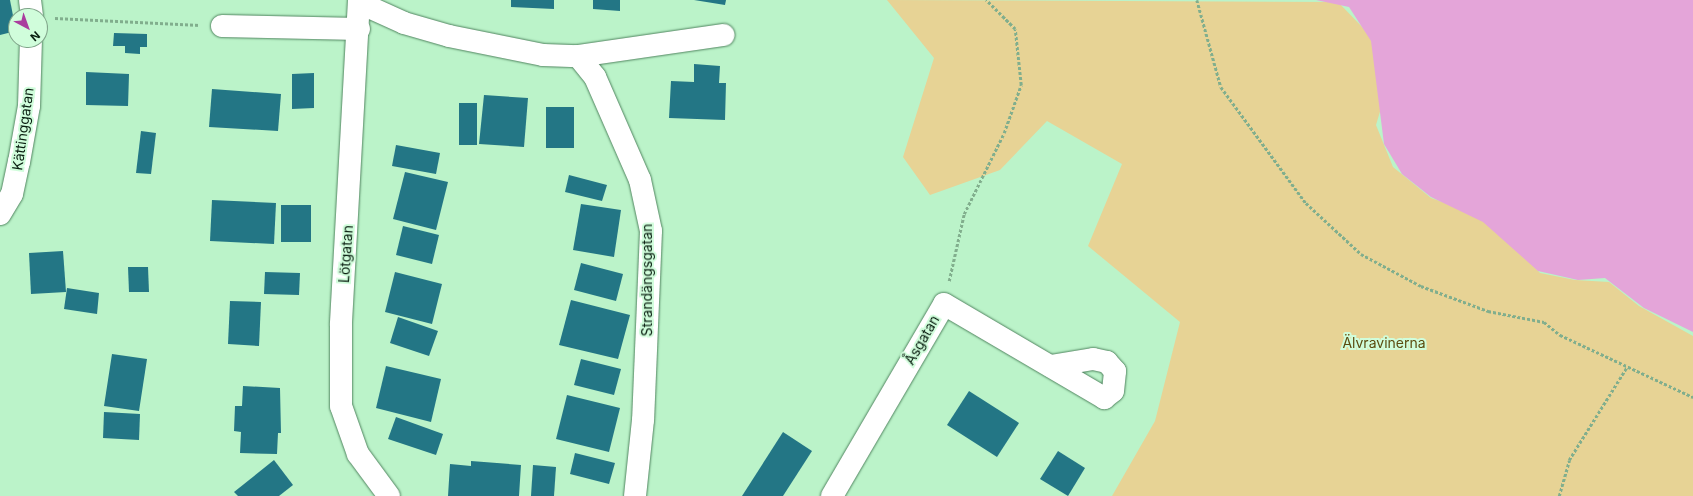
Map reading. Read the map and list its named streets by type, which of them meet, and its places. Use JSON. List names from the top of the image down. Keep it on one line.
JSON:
{"streets":{"street":["Kättinggatan","Lötgatan","Strandängsgatan","Åsgatan"]},"parks":["Älvravinerna"],"north":"bottom right"}
